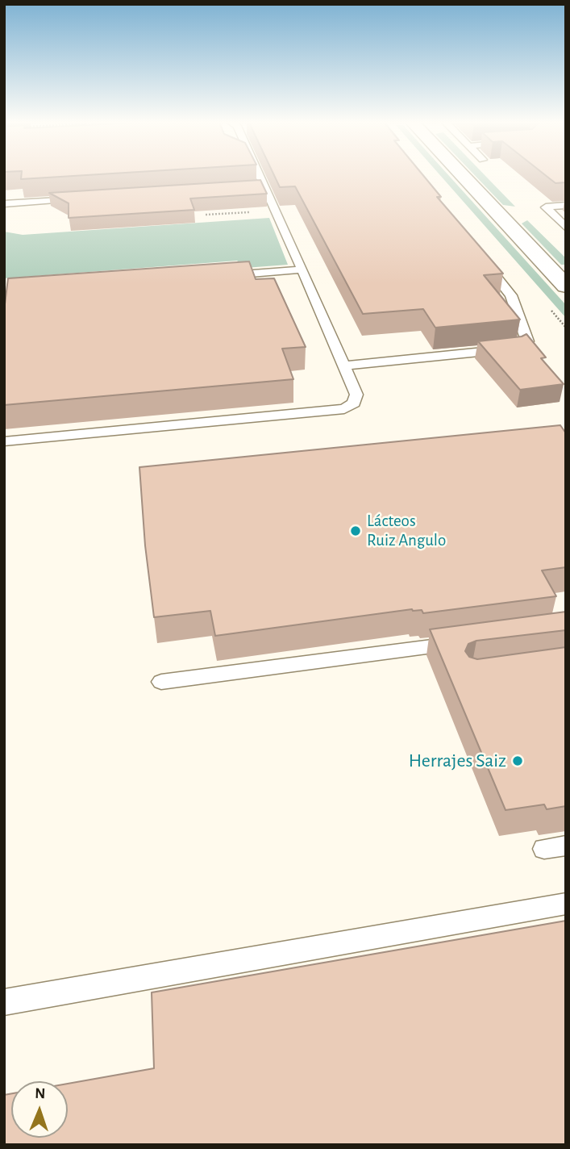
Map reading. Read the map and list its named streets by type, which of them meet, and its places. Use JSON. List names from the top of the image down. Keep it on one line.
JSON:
{"places":["Lácteos Ruiz Angulo","Herrajes Saiz"],"north":"top"}
